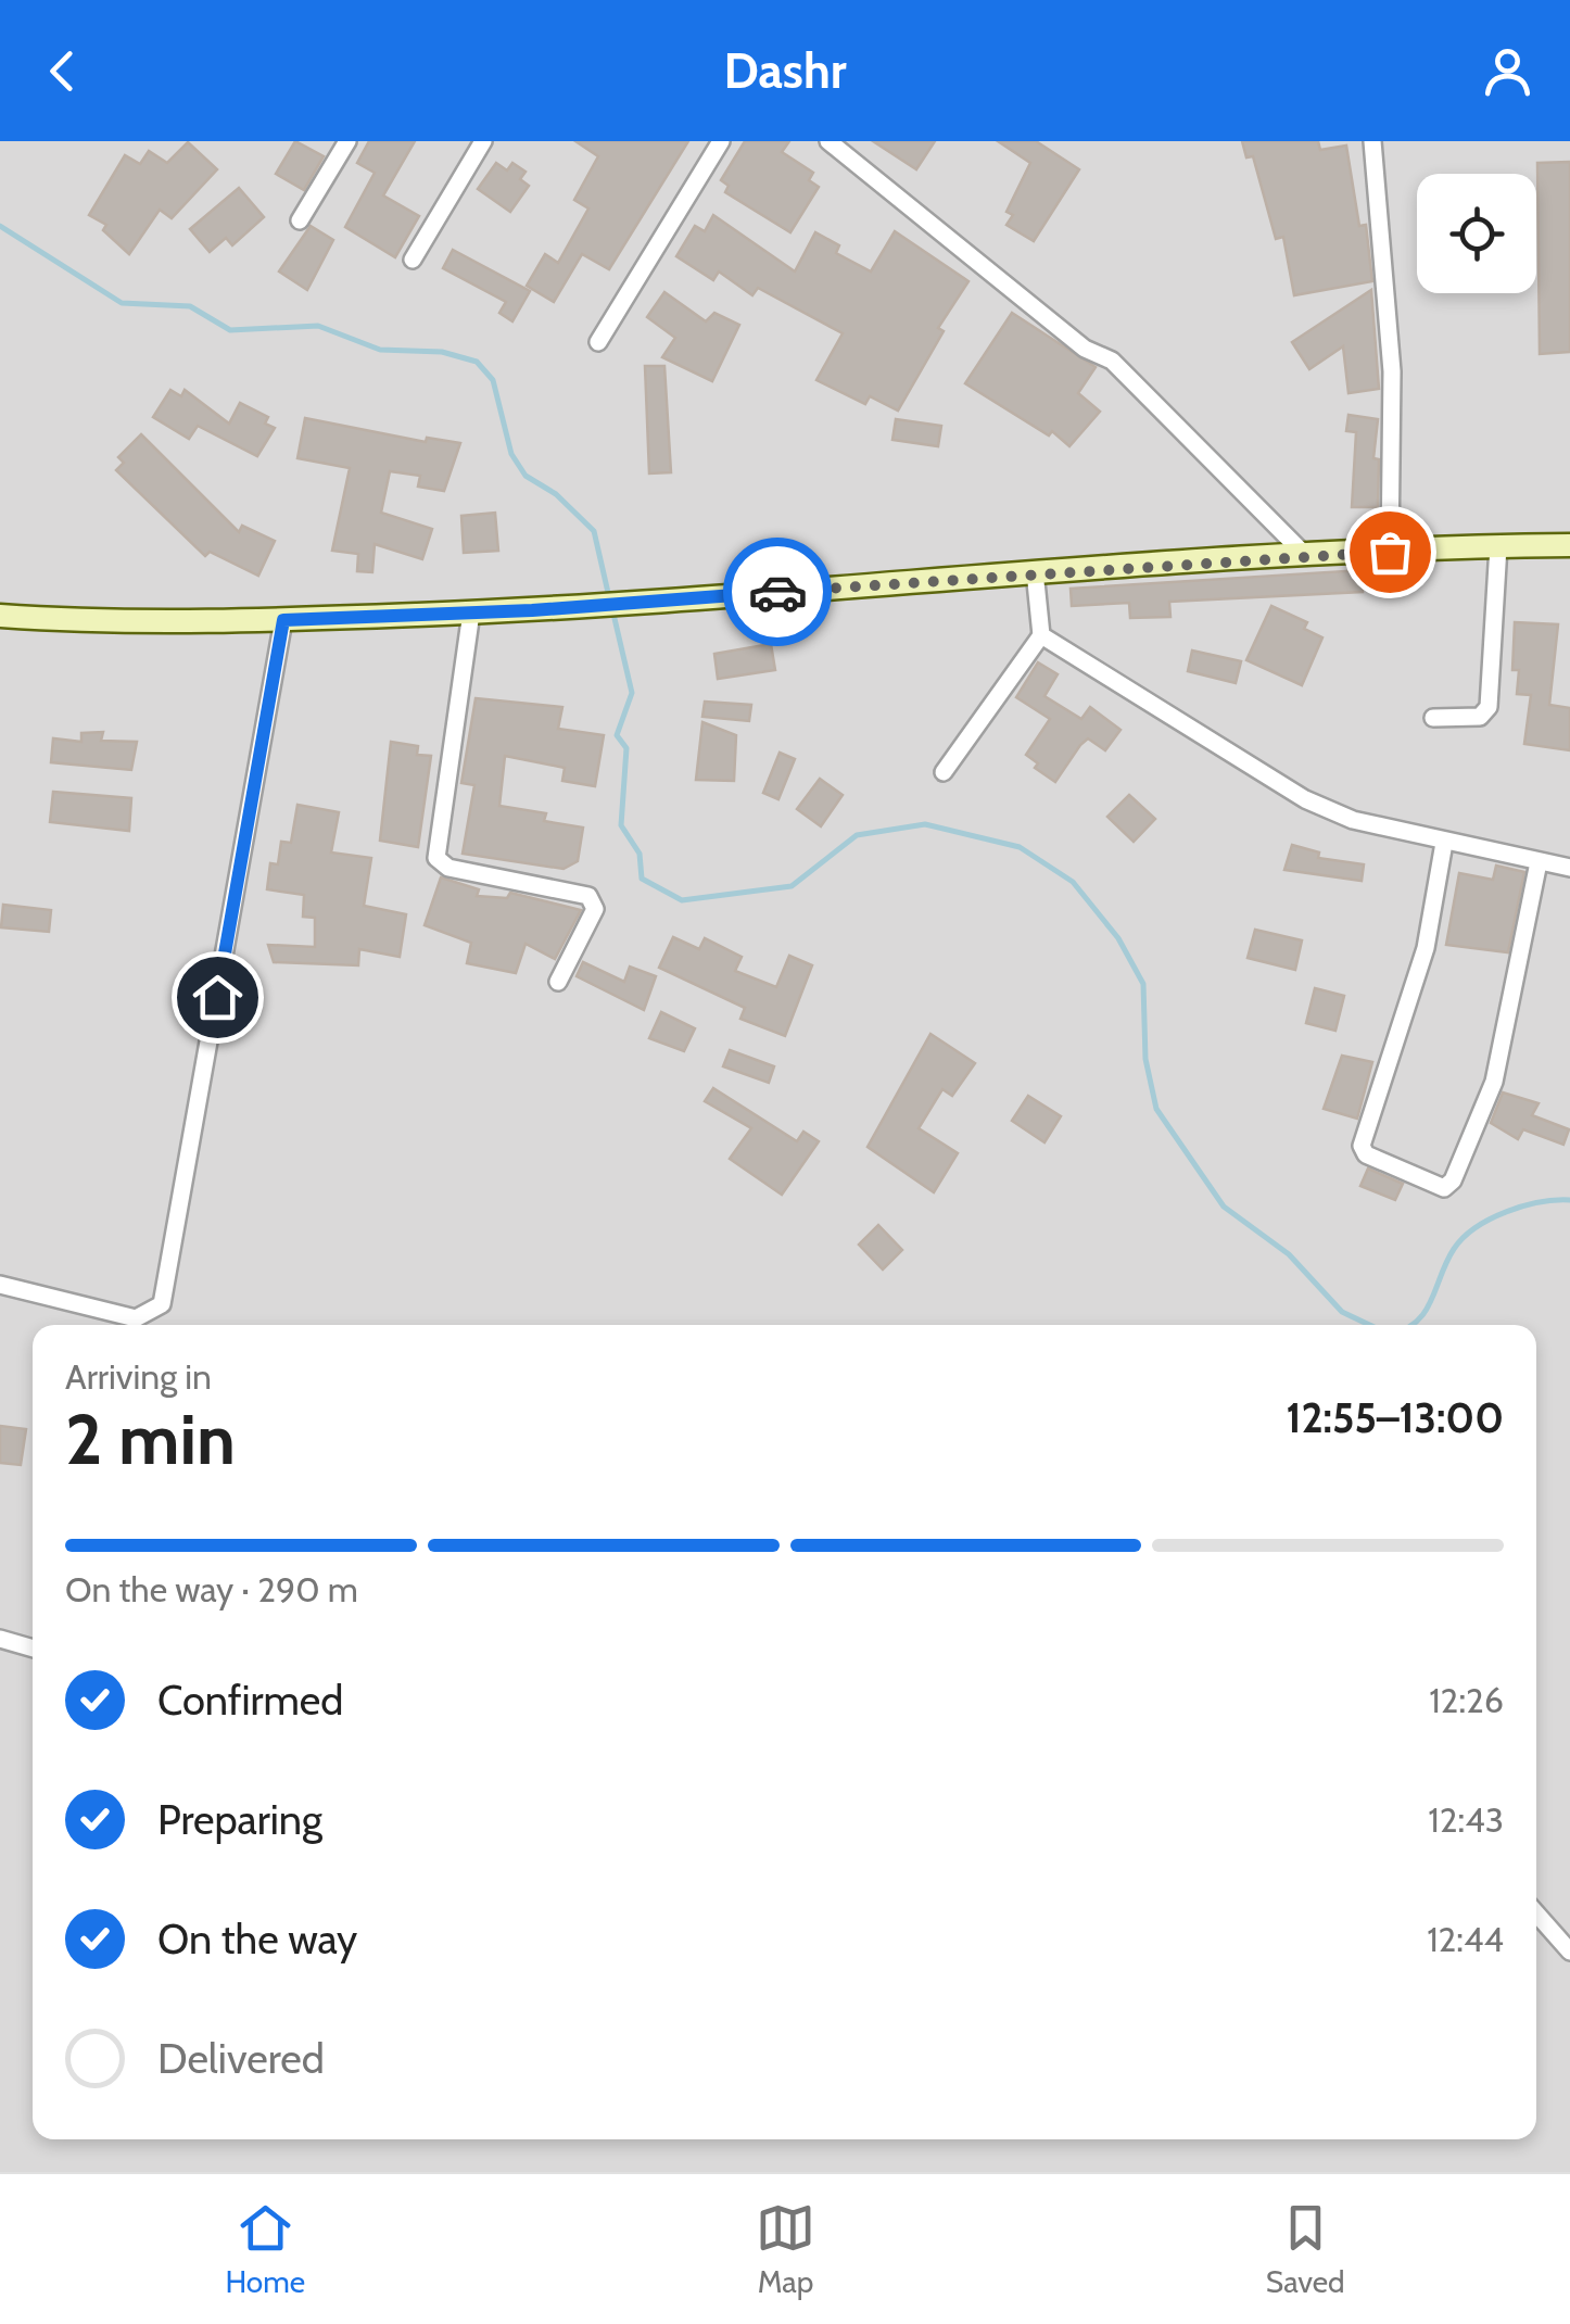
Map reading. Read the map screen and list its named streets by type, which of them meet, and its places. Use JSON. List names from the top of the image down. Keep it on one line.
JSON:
{"page":{"header":"Dashr","heading":["2 min","Arriving in","12:55–13:00"],"bar":"On the way · 290 m","list":[["Confirmed","12:26"],["Preparing","12:43"],["On the way","12:44"],"Delivered"],"tabs":["Home","Map","Saved"]}}
